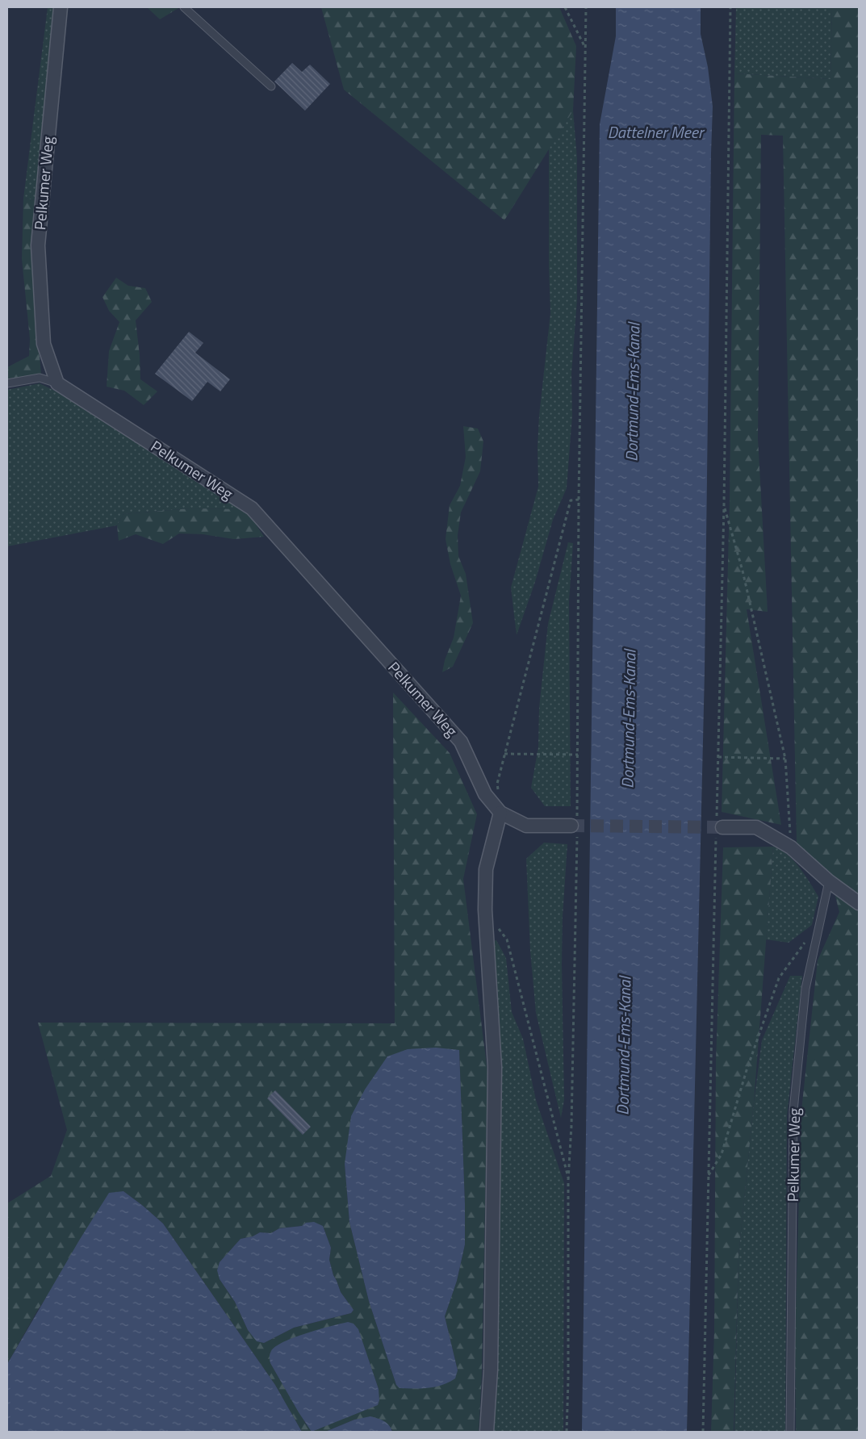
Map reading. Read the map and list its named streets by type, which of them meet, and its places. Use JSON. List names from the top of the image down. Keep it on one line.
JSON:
{"streets":{"street":["Pelkumer Weg"]},"water":["Dattelner Meer","Dortmund-Ems-Kanal"]}
